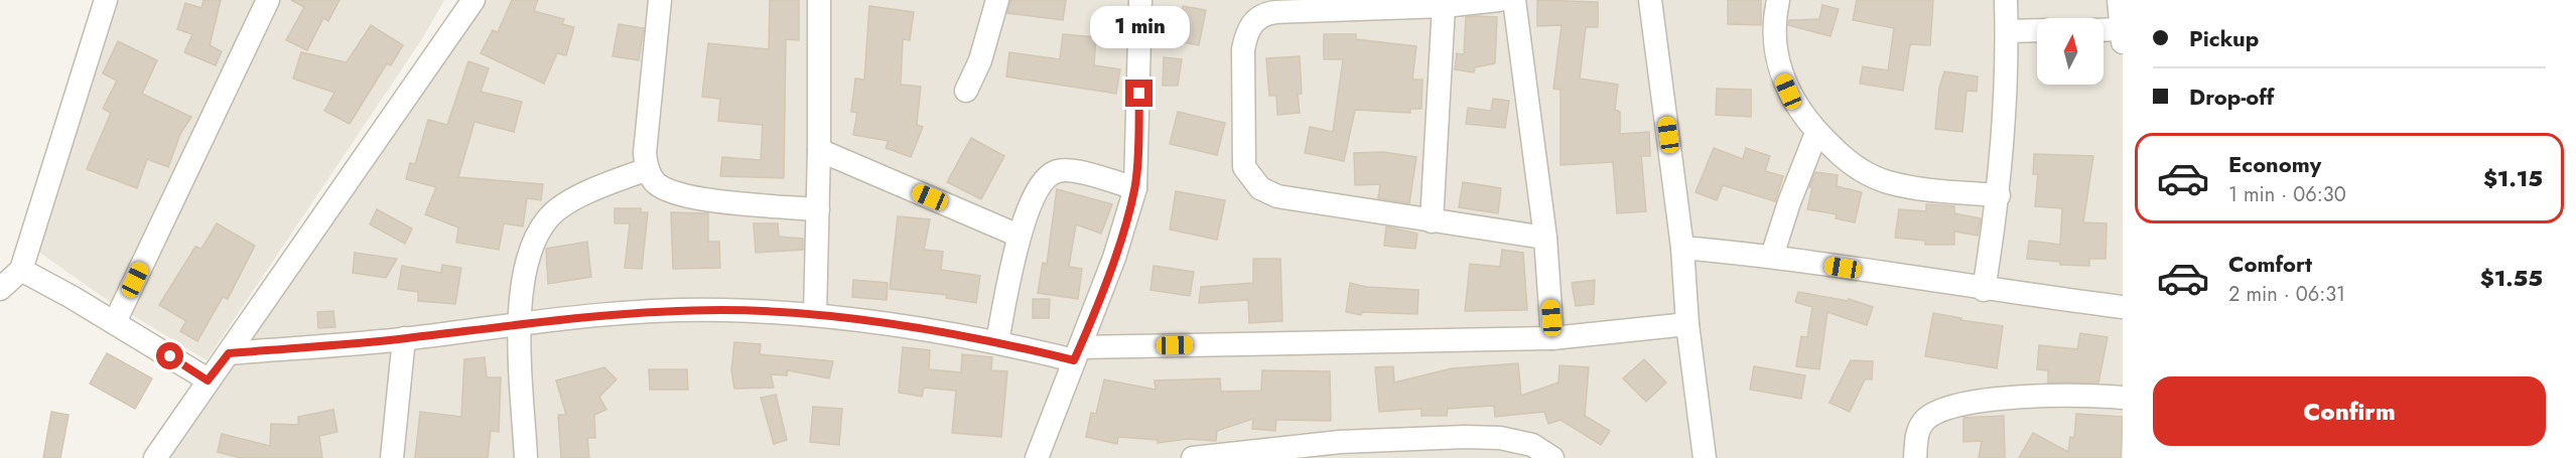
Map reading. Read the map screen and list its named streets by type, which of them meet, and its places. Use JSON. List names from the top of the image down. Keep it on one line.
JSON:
{"north":"top","page":{"banner":["Pickup","Drop-off"],"bubble":"1 min","list":[{"name":"Economy","note":"1 min · 06:30","value":"$1.15"},{"name":"Comfort","note":"2 min · 06:31","value":"$1.55"}],"buttons":"Confirm"}}
